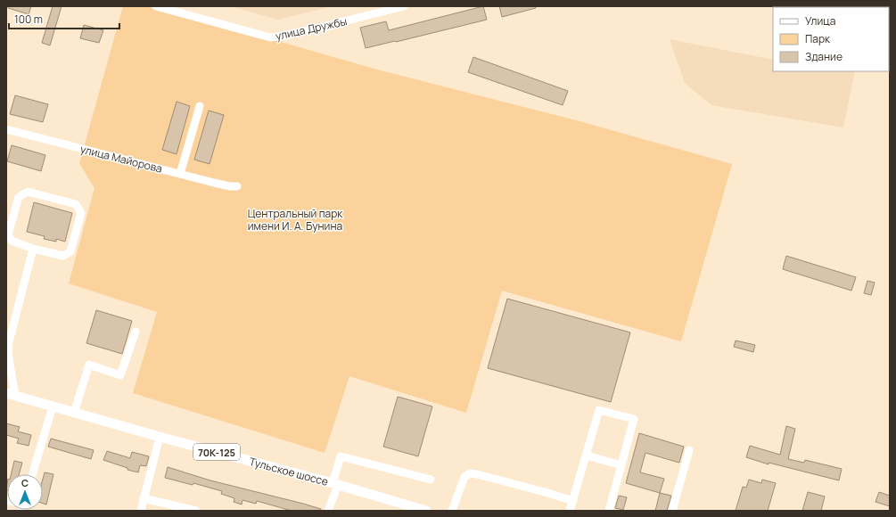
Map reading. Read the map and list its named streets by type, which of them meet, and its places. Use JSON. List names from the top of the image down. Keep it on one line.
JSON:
{"streets":{"main road":["70К-125","Тульское шоссе"],"street":["улица Дружбы","улица Майорова"]},"parks":["Центральный парк имени И. А. Бунина"],"legend":["Улица","Парк","Здание"],"scale_bar":"100 m","north":"top"}
